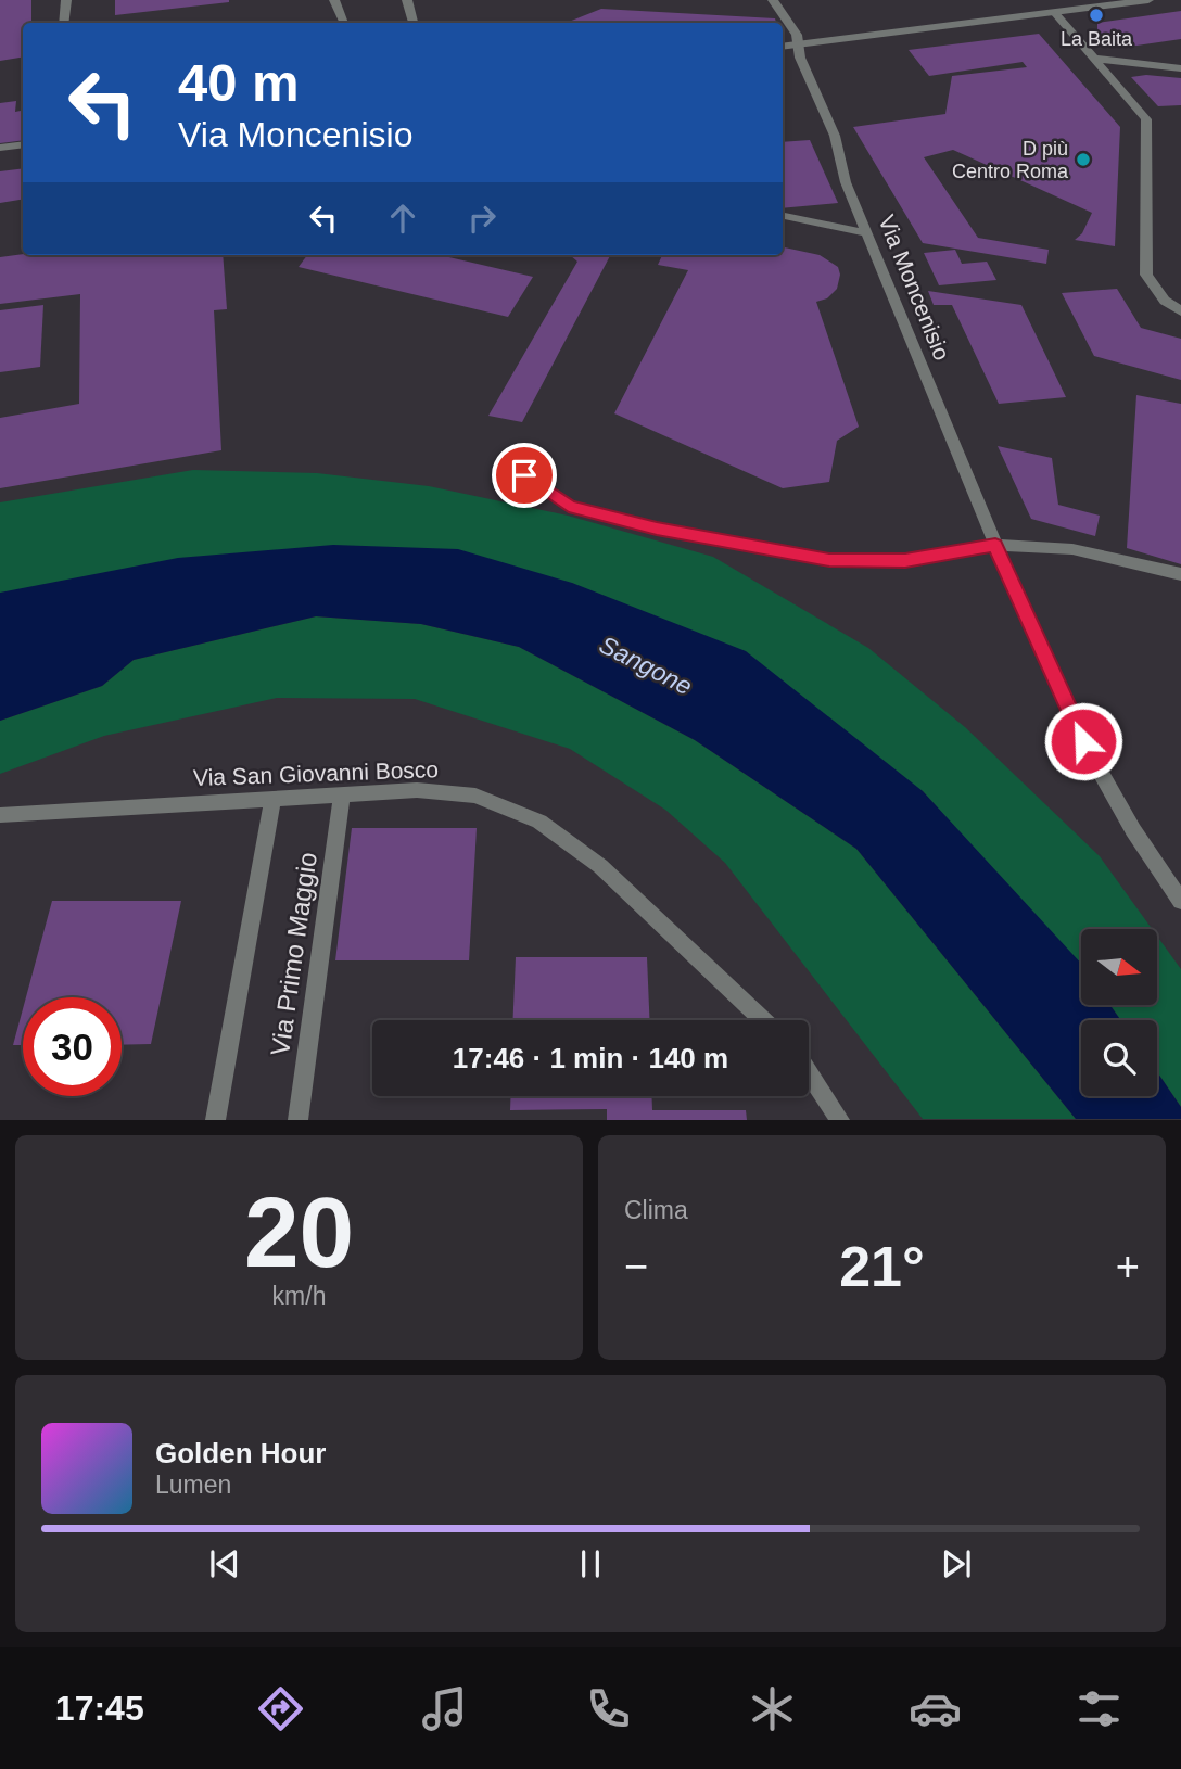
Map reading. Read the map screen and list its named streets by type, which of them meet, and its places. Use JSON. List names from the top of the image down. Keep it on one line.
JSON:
{"streets":{"street":["Via Moncenisio","Via San Giovanni Bosco","Via Primo Maggio"]},"crossings":[["Via San Giovanni Bosco","Via Primo Maggio"]],"water":["Sangone"],"places":["La Baita","D più Centro Roma"],"north":"right","page":{"turn":["40 m","Via Moncenisio"],"limit":"30","trip":"17:46 · 1 min · 140 m","tile":[["20","km/h"],"Clima"],"heat":["−","21°","+"],"song":["Golden Hour","Lumen"],"tabs":"17:45"}}
